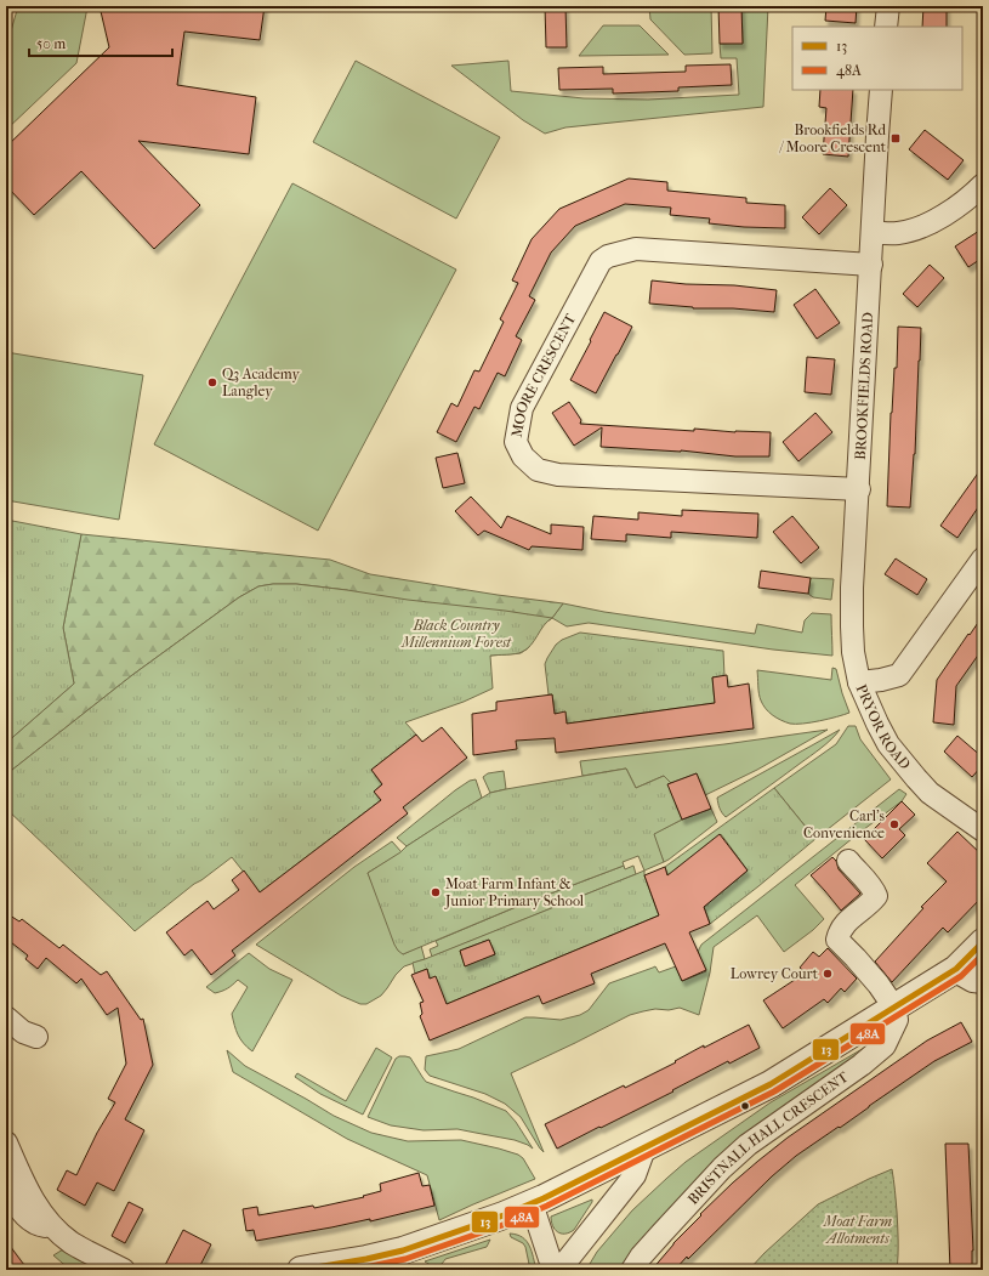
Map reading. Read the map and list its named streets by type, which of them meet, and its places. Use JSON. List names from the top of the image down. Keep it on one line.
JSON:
{"streets":{"street":["MOORE CRESCENT","BROOKFIELDS ROAD","PRYOR ROAD","BRISTNALL HALL CRESCENT"]},"crossings":[["MOORE CRESCENT","BROOKFIELDS ROAD"],["BROOKFIELDS ROAD","PRYOR ROAD"]],"parks":["Black Country Millennium Forest","Moat Farm Allotments"],"places":{"transit":["Brookfields Rd / Moore Crescent"],"other":["Q3 Academy Langley","Carl's Convenience","Moat Farm Infant & Junior Primary School","Lowrey Court"]},"lines":["transit line 13","transit line 48A"],"legend":["13","48A"],"scale_bar":"50 m"}
